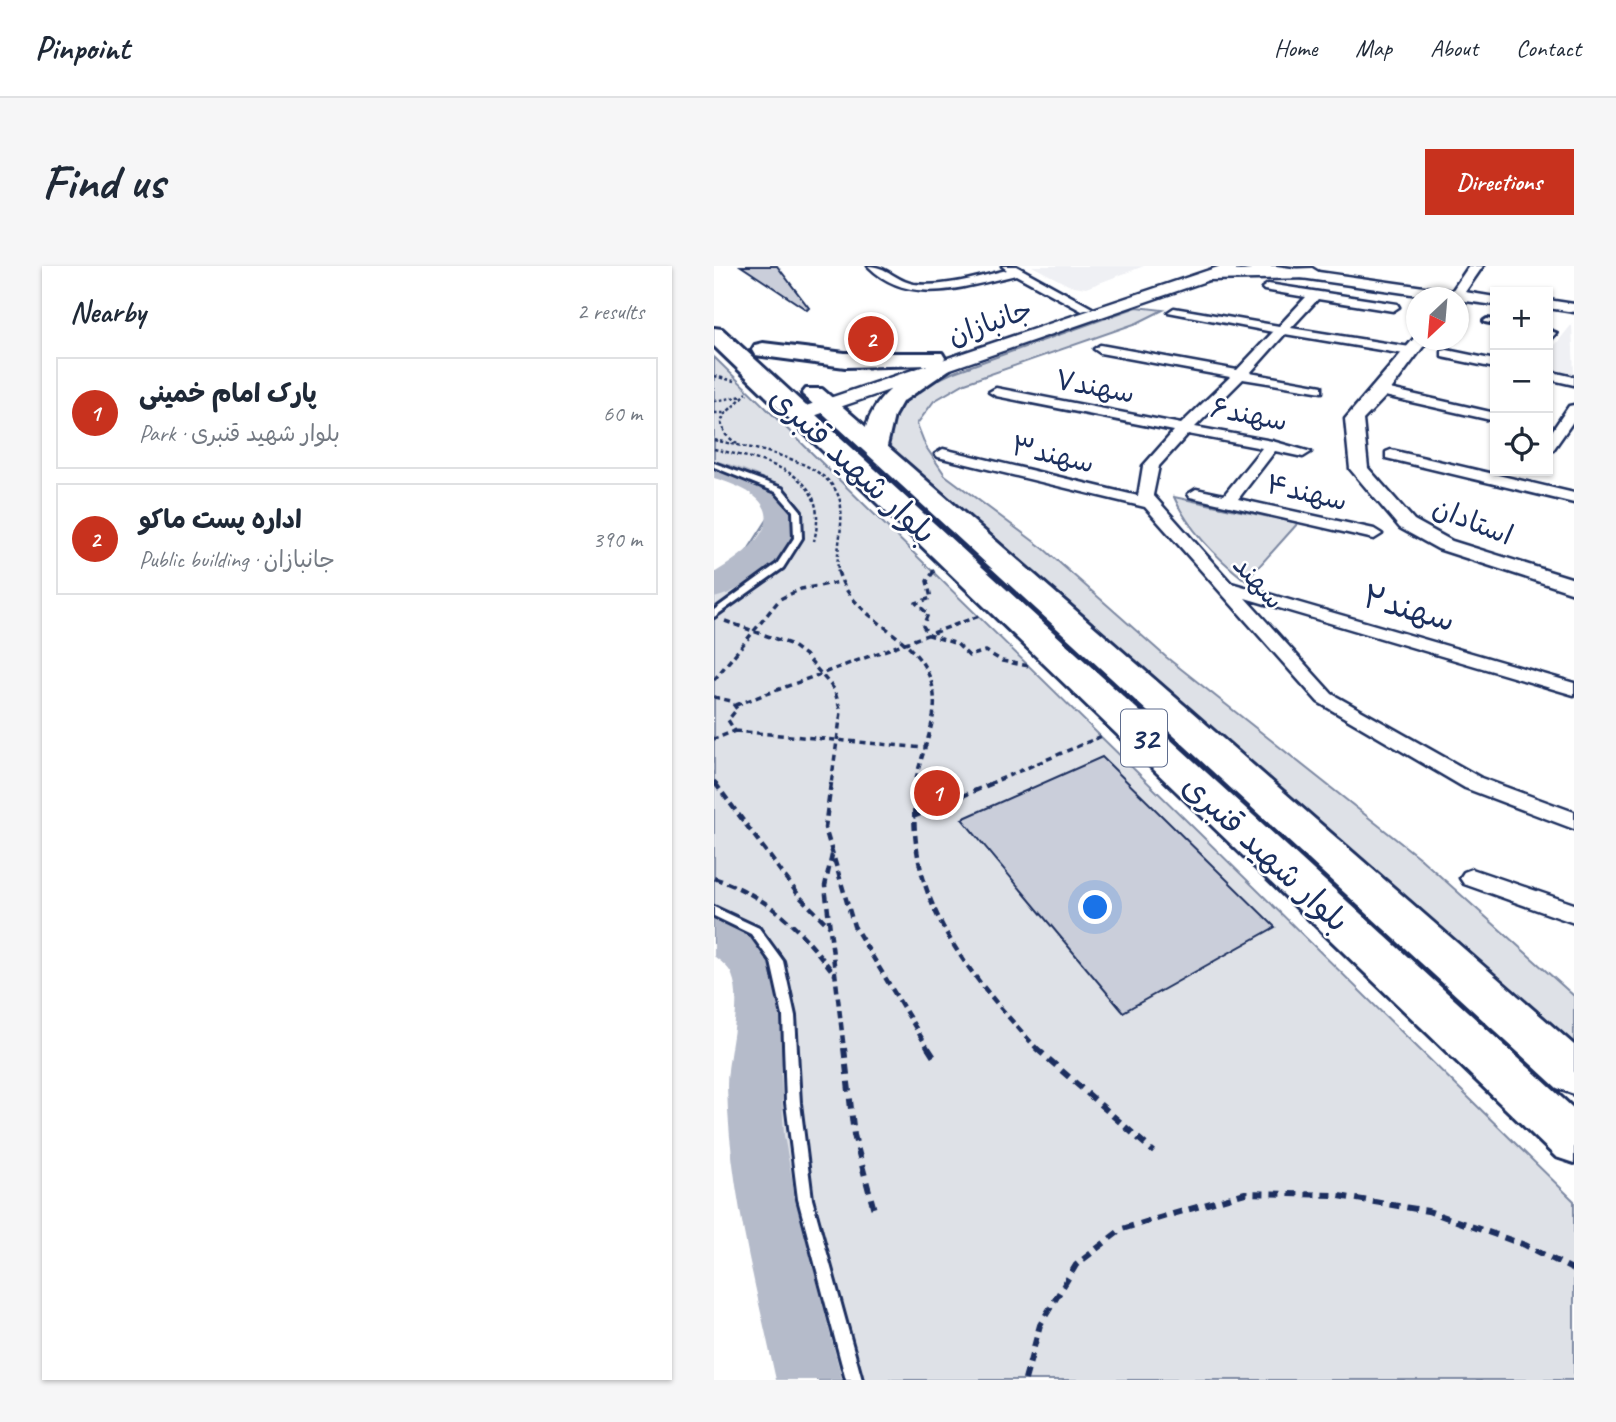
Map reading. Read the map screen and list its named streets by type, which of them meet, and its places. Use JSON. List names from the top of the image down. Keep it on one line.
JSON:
{"streets":{"highway":["بلوار شهید قنبری","32"],"main road":["جانبازان"],"street":["سهند۷","سهند۶","سهند۳","سهند۴","استادان","سهند","سهند۲"]},"crossings":[["جانبازان","بلوار شهید قنبری"],["سهند۷","سهند۶"],["سهند۳","سهند"],["سهند","سهند۲"]],"north":"bottom left","page":{"header":"Pinpoint","nav":["Home","Map","About","Contact"],"buttons":"Directions","title":"Find us","heading":["Nearby","2 results"],"map_buttons":["+","−"],"pins":["2","1"],"list":[{"mark":"1","name":"پارک امام خمینی","note":"Park · بلوار شهید قنبری","value":"60 m"},{"mark":"2","name":"اداره پست ماکو","note":"Public building · جانبازان","value":"390 m"}]}}
